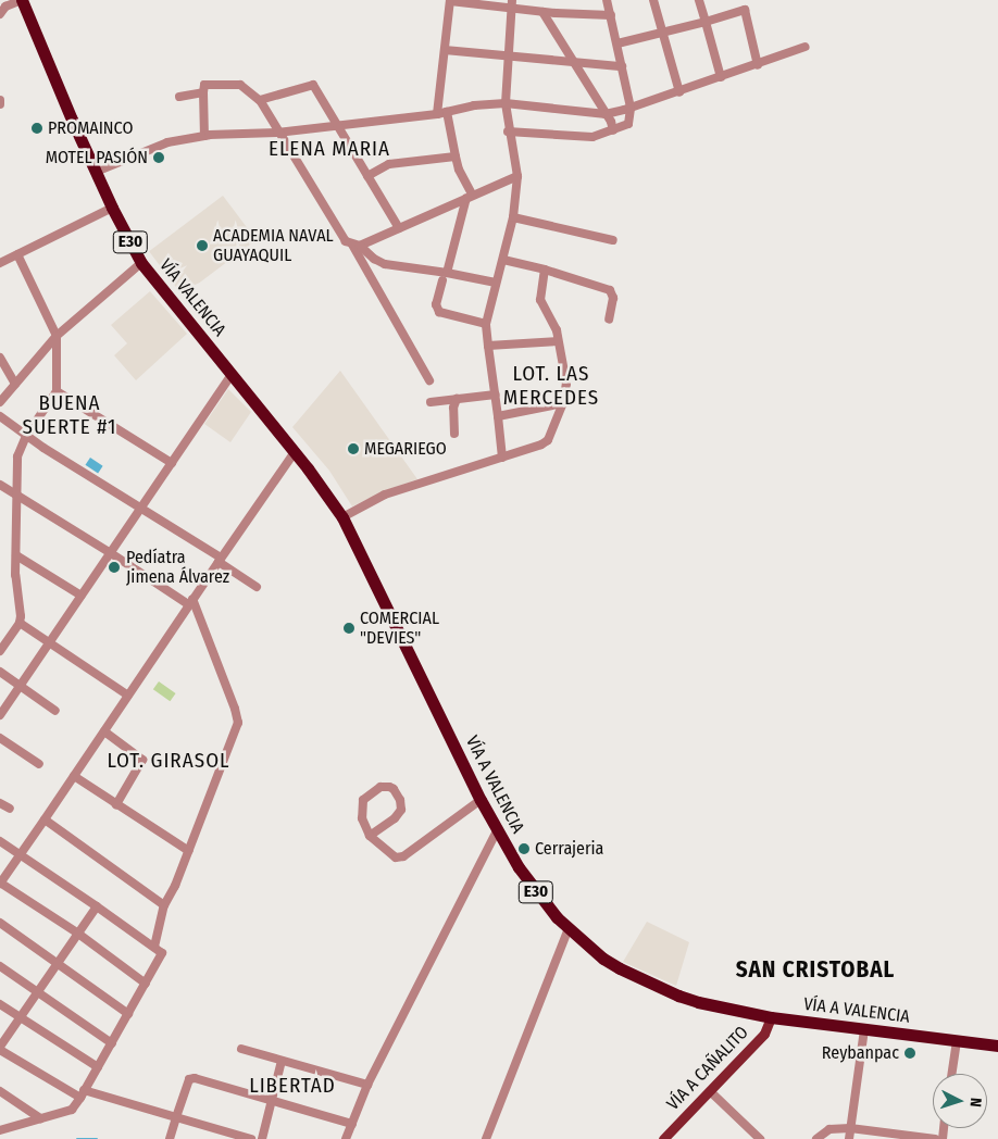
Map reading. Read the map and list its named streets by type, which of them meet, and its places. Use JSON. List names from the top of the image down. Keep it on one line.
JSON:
{"streets":{"highway":["E30","VÍA VALENCIA","VÍA A VALENCIA"],"main road":["VÍA A CAÑALITO"]},"crossings":[["VÍA VALENCIA","VÍA A VALENCIA"],["VÍA A VALENCIA","VÍA A CAÑALITO"]],"districts":["ELENA MARIA","LOT. LAS MERCEDES","BUENA SUERTE #1","LOT. GIRASOL","SAN CRISTOBAL","LIBERTAD"],"places":["PROMAINCO","MOTEL PASIÓN","ACADEMIA NAVAL GUAYAQUIL","MEGARIEGO","Pedíatra Jimena Álvarez","COMERCIAL \"DEVIES\"","Cerrajeria","Reybanpac"],"north":"right"}
